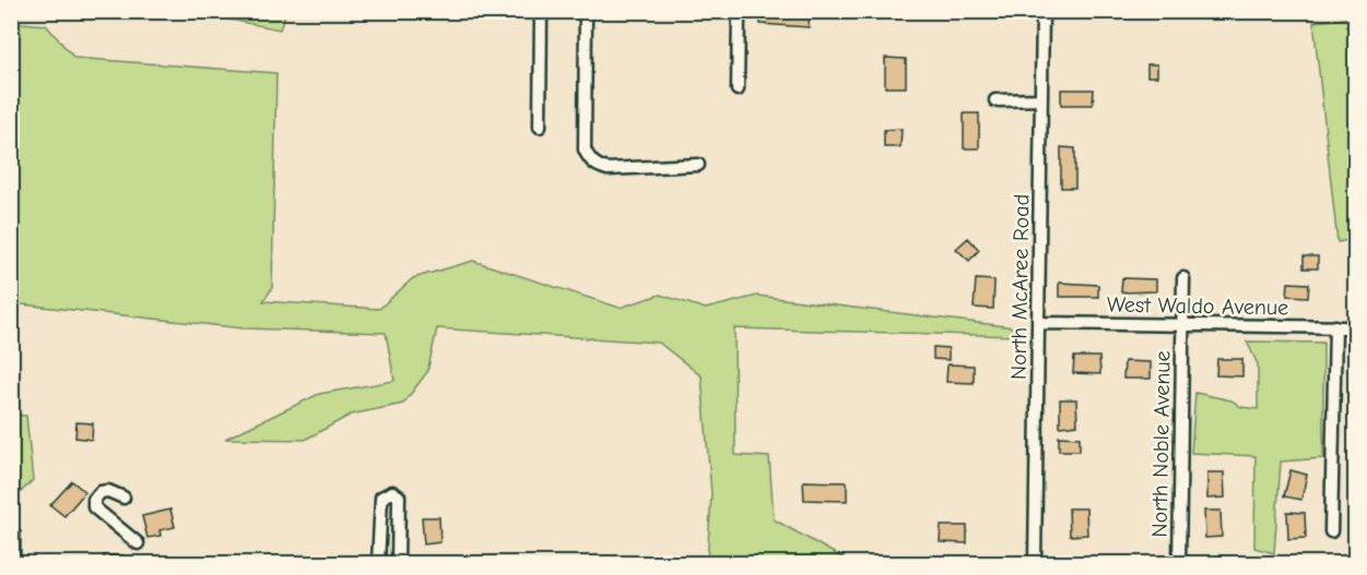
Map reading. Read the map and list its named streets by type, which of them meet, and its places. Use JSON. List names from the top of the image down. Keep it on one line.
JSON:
{"streets":{"street":["North McAree Road","West Waldo Avenue","North Noble Avenue"]},"crossings":[["North McAree Road","West Waldo Avenue"],["West Waldo Avenue","North Noble Avenue"]]}
